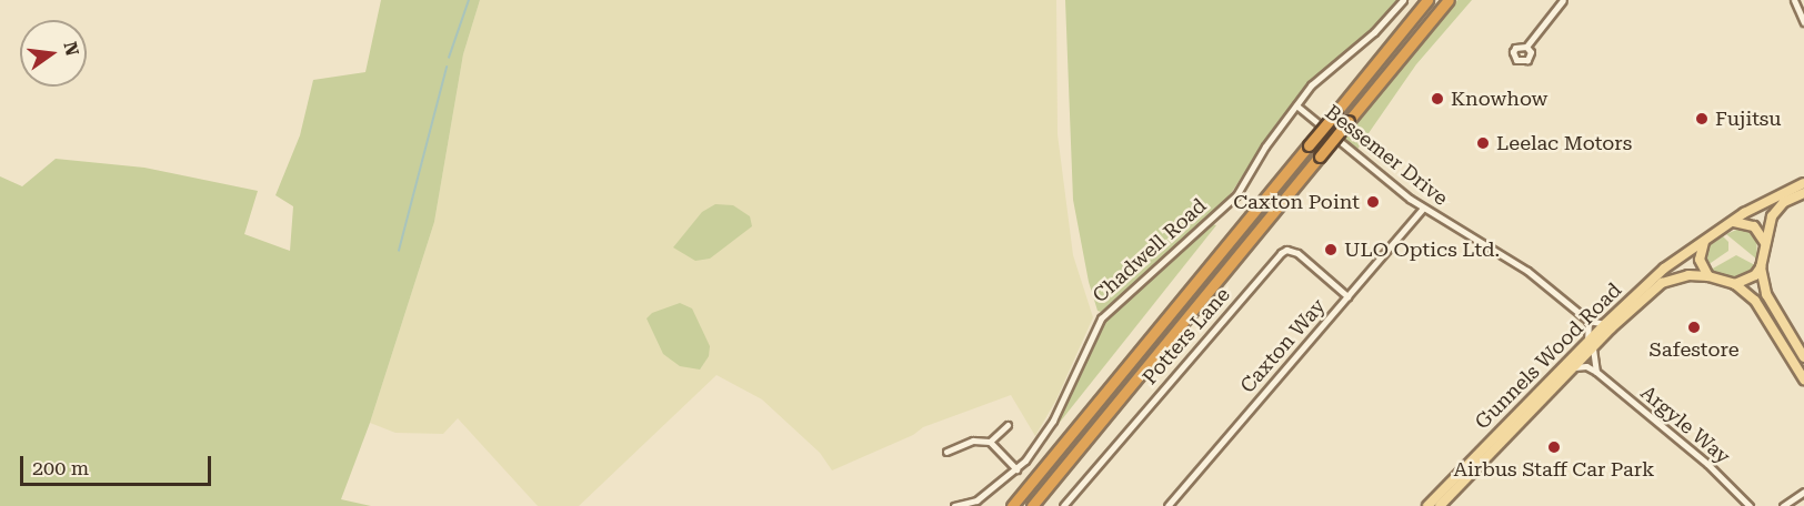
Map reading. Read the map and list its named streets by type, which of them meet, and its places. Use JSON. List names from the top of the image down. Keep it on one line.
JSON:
{"streets":{"main road":["Gunnels Wood Road"],"street":["Bessemer Drive","Chadwell Road","Potters Lane","Caxton Way","Argyle Way"]},"crossings":[["Bessemer Drive","Chadwell Road"],["Bessemer Drive","Caxton Way"],["Bessemer Drive","Gunnels Wood Road"],["Potters Lane","Caxton Way"]],"places":["Knowhow","Fujitsu","Leelac Motors","Caxton Point","ULO Optics Ltd.","Safestore","Airbus Staff Car Park"],"scale_bar":"200 m","north":"right"}
